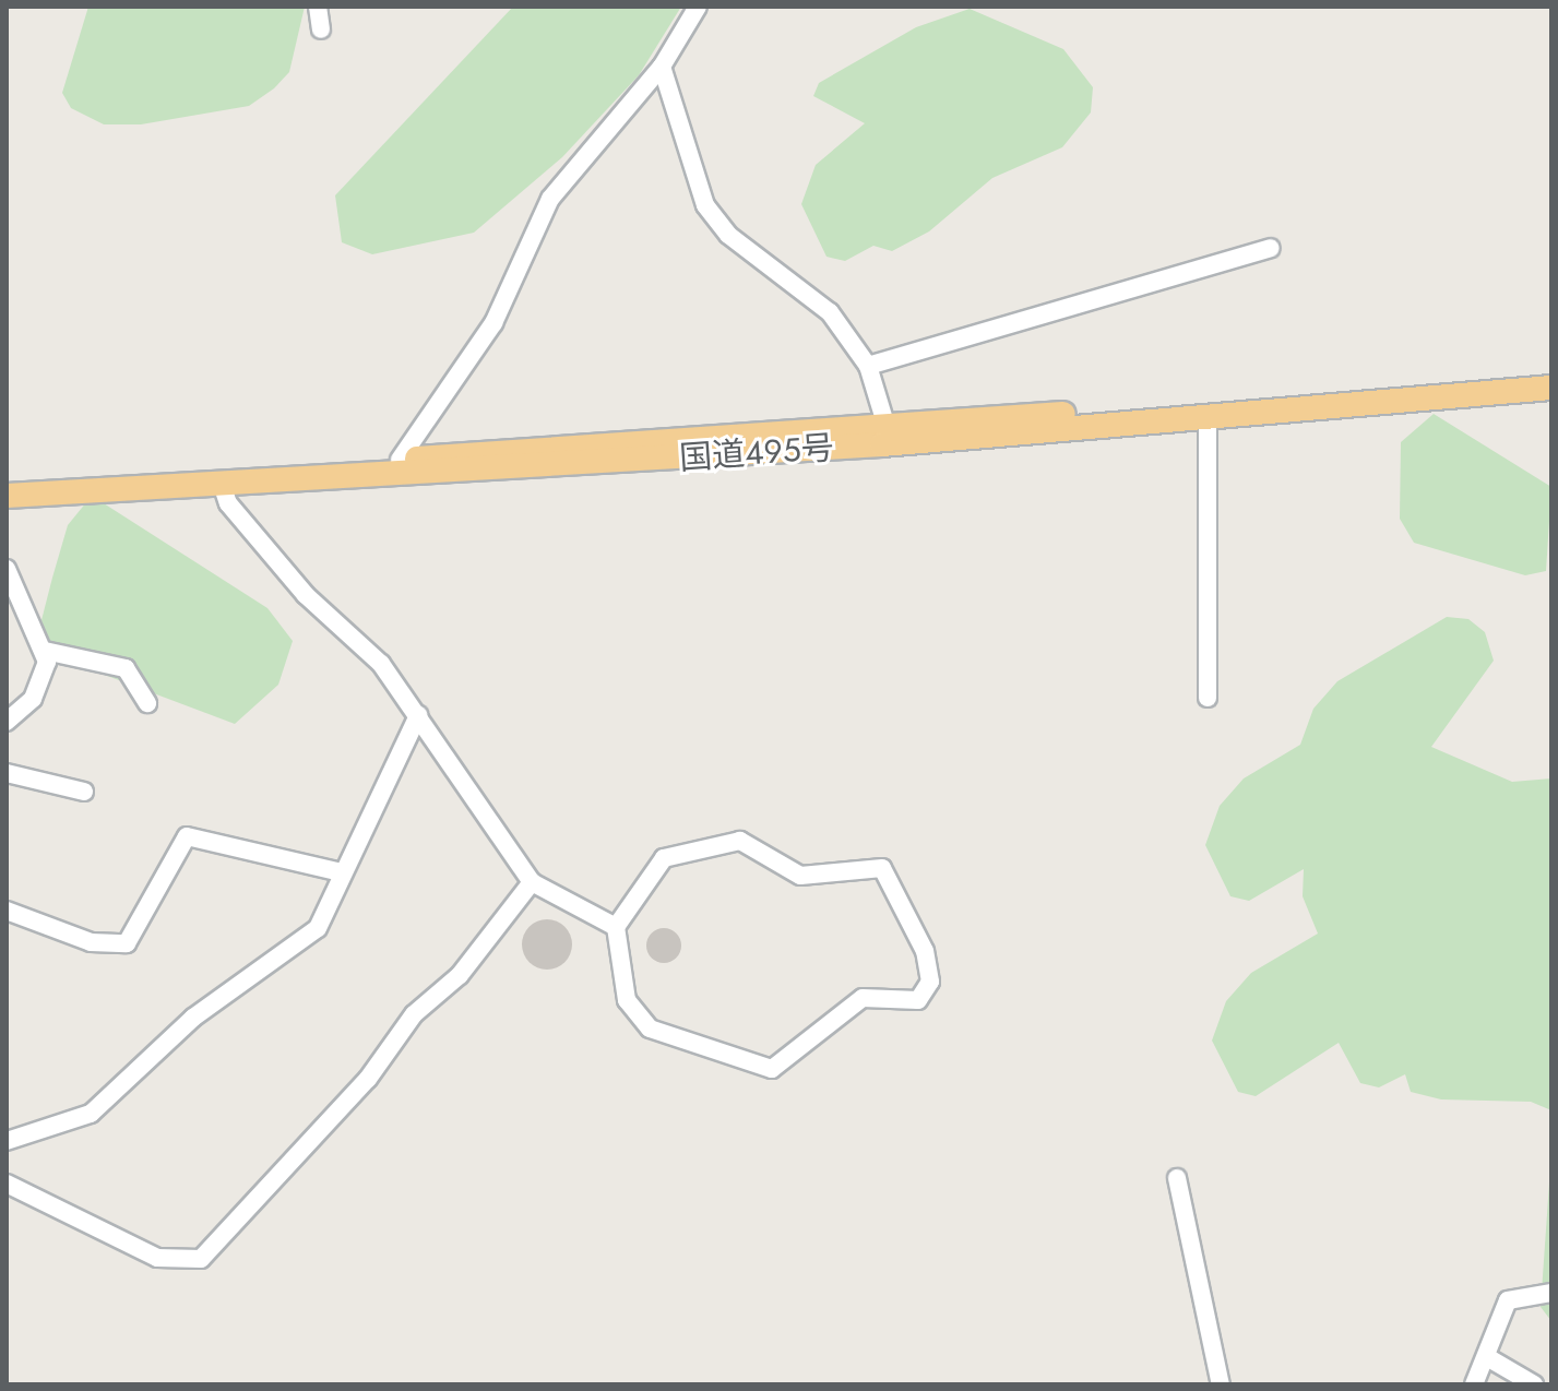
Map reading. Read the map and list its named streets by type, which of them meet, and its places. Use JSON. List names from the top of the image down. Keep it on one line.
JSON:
{"streets":{"highway":["国道495号"]}}
